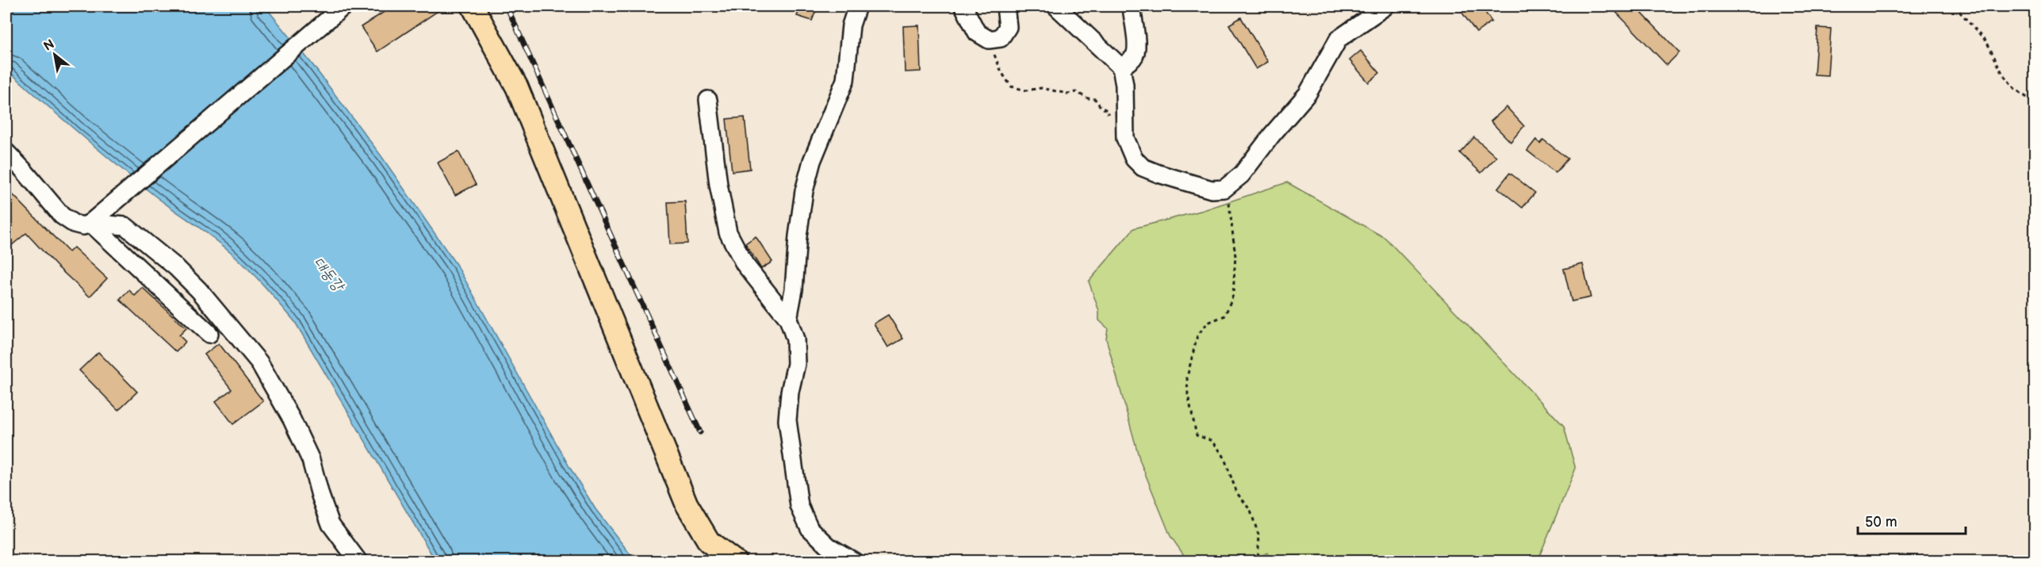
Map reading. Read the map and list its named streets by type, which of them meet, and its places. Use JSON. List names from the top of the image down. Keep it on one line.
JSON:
{"water":["대동강"],"scale_bar":"50 m","north":"top left"}
